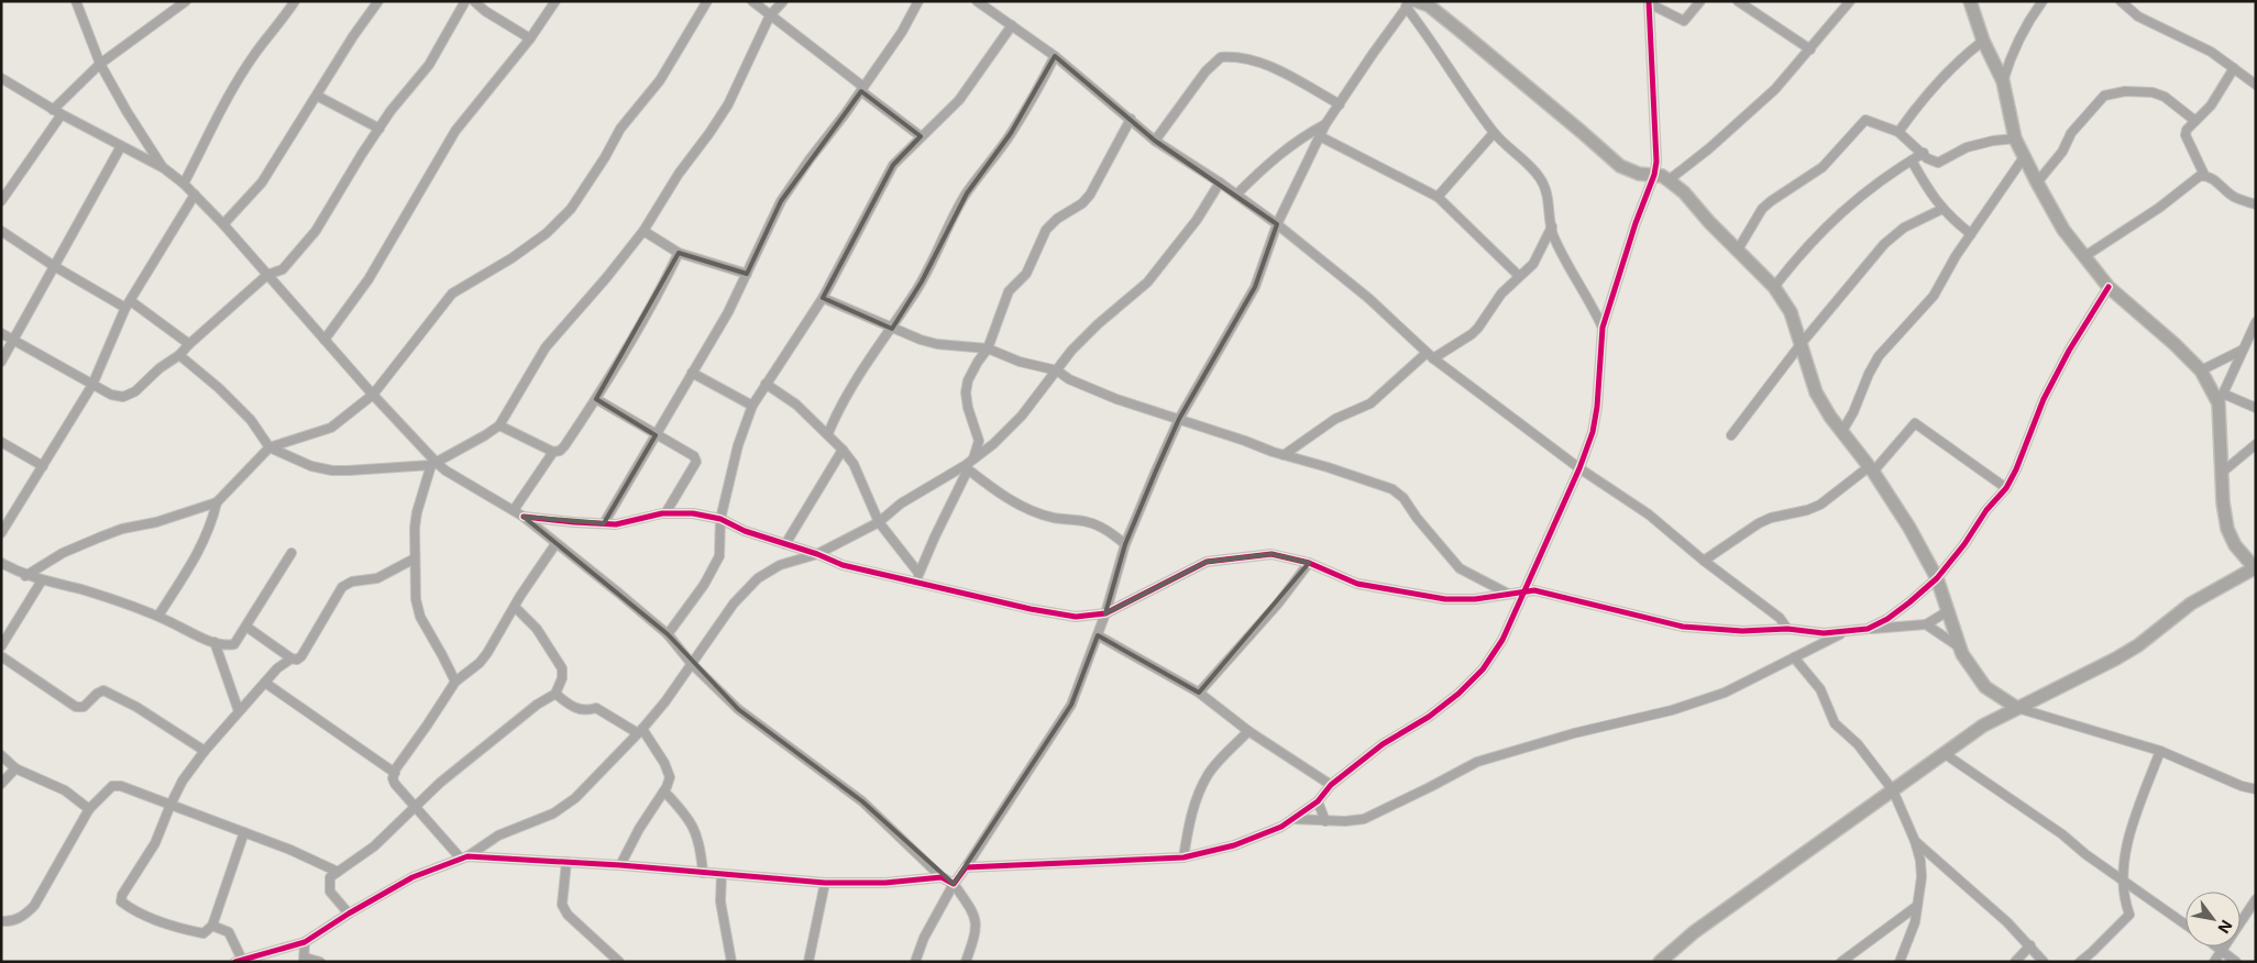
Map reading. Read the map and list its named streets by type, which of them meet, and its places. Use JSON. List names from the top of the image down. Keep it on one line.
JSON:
{"north":"bottom right"}
